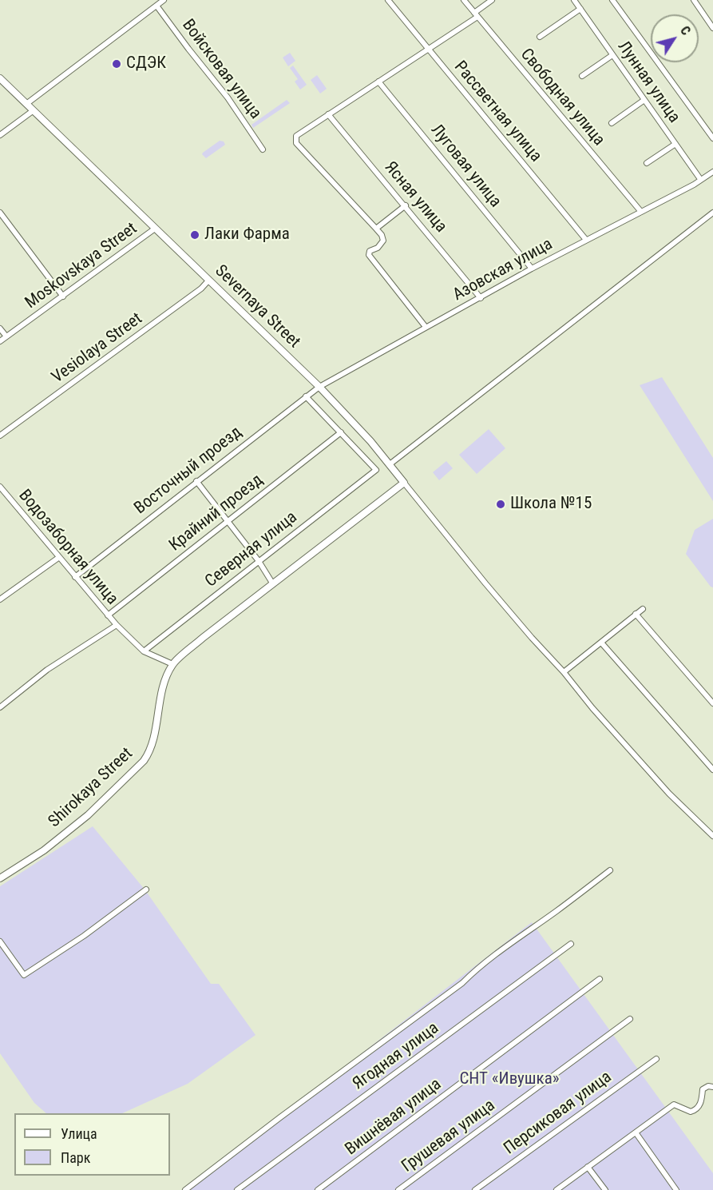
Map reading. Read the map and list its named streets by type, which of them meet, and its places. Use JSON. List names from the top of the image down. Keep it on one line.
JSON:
{"streets":{"street":["Войсковая улица","Лунная улица","Свободная улица","Рассветная улица","Луговая улица","Ясная улица","Moskovskaya Street","Азовская улица","Severnaya Street","Vesiolaya Street","Восточный проезд","Крайний проезд","Водозаборная улица","Северная улица","Shirokaya Street","Ягодная улица","Персиковая улица","Вишнёвая улица","Грушевая улица"]},"crossings":[["Лунная улица","Азовская улица"],["Свободная улица","Азовская улица"],["Рассветная улица","Азовская улица"],["Луговая улица","Азовская улица"],["Ясная улица","Азовская улица"],["Moskovskaya Street","Severnaya Street"],["Азовская улица","Severnaya Street"],["Азовская улица","Восточный проезд"],["Severnaya Street","Vesiolaya Street"],["Severnaya Street","Восточный проезд"],["Восточный проезд","Водозаборная улица"],["Крайний проезд","Водозаборная улица"],["Крайний проезд","Северная улица"],["Водозаборная улица","Северная улица"]],"parks":["СНТ «Ивушка»"],"places":["СДЭК","Лаки Фарма","Школа №15"],"legend":["Улица","Парк"],"north":"top right"}
